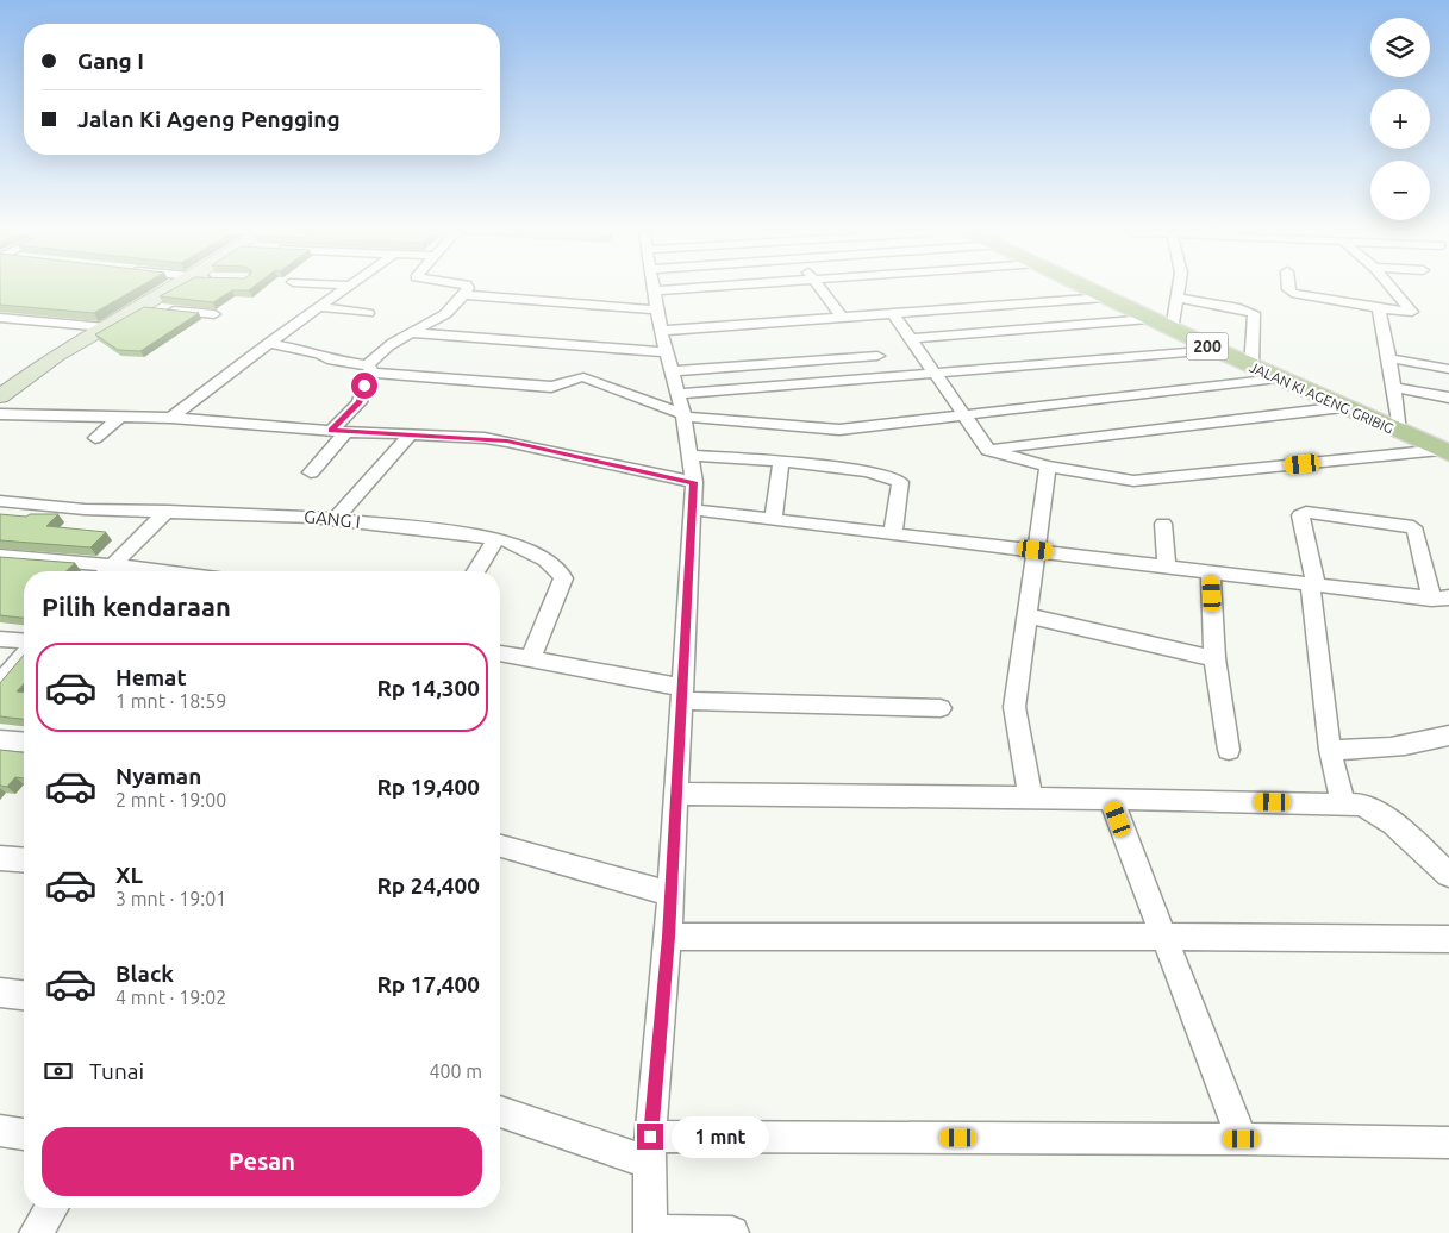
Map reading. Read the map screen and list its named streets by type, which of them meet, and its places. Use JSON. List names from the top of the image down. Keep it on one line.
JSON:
{"streets":{"main road":["200","JALAN KI AGENG GRIBIG"],"street":["GANG I"]},"page":{"map_buttons":["+","−"],"banner":["Gang I","Jalan Ki Ageng Pengging"],"heading":"Pilih kendaraan","list":[{"name":"Hemat","note":"1 mnt · 18:59","value":"Rp 14,300"},{"name":"Nyaman","note":"2 mnt · 19:00","value":"Rp 19,400"},{"name":"XL","note":"3 mnt · 19:01","value":"Rp 24,400"},{"name":"Black","note":"4 mnt · 19:02","value":"Rp 17,400"}],"pay":["Tunai","400 m"],"buttons":"Pesan","bubble":"1 mnt"}}
